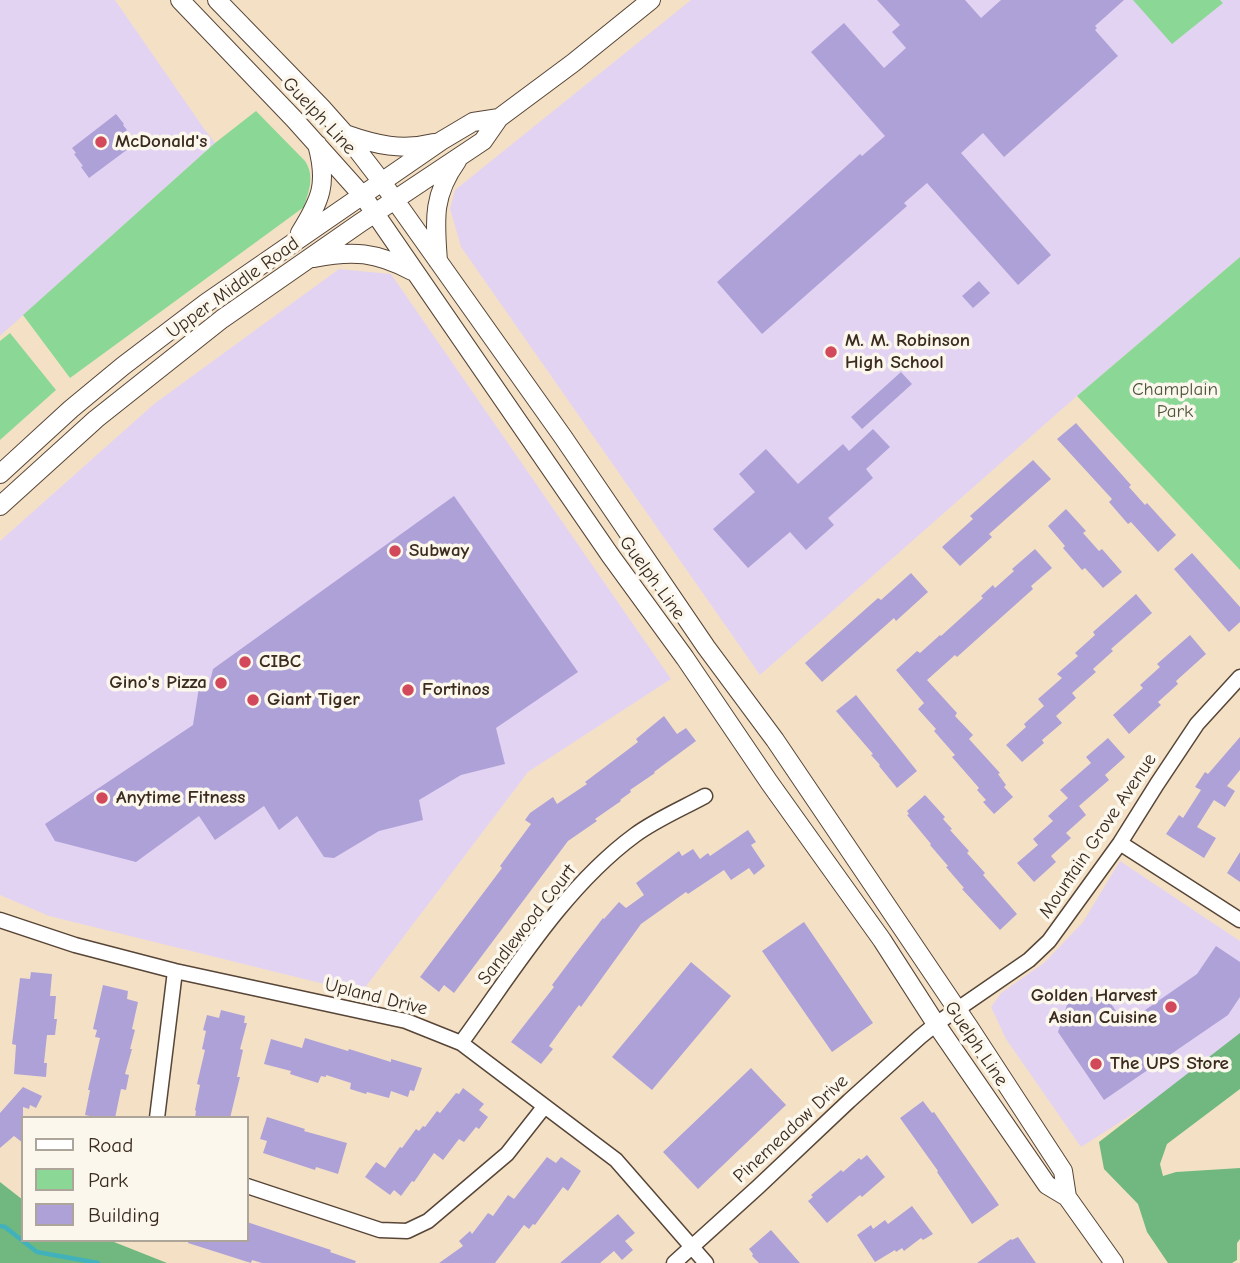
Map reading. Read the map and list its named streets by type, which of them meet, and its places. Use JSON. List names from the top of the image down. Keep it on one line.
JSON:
{"streets":{"main road":["Guelph Line","Upper Middle Road"],"street":["Mountain Grove Avenue","Sandlewood Court","Upland Drive","Pinemeadow Drive"]},"crossings":[["Guelph Line","Upper Middle Road"],["Guelph Line","Mountain Grove Avenue"],["Guelph Line","Pinemeadow Drive"],["Mountain Grove Avenue","Pinemeadow Drive"],["Sandlewood Court","Upland Drive"],["Upland Drive","Pinemeadow Drive"]],"parks":["Champlain Park"],"places":["McDonald's","M. M. Robinson High School","Subway","CIBC","Gino's Pizza","Fortinos","Giant Tiger","Anytime Fitness","Golden Harvest Asian Cuisine","The UPS Store"],"legend":["Road","Park","Building"]}
